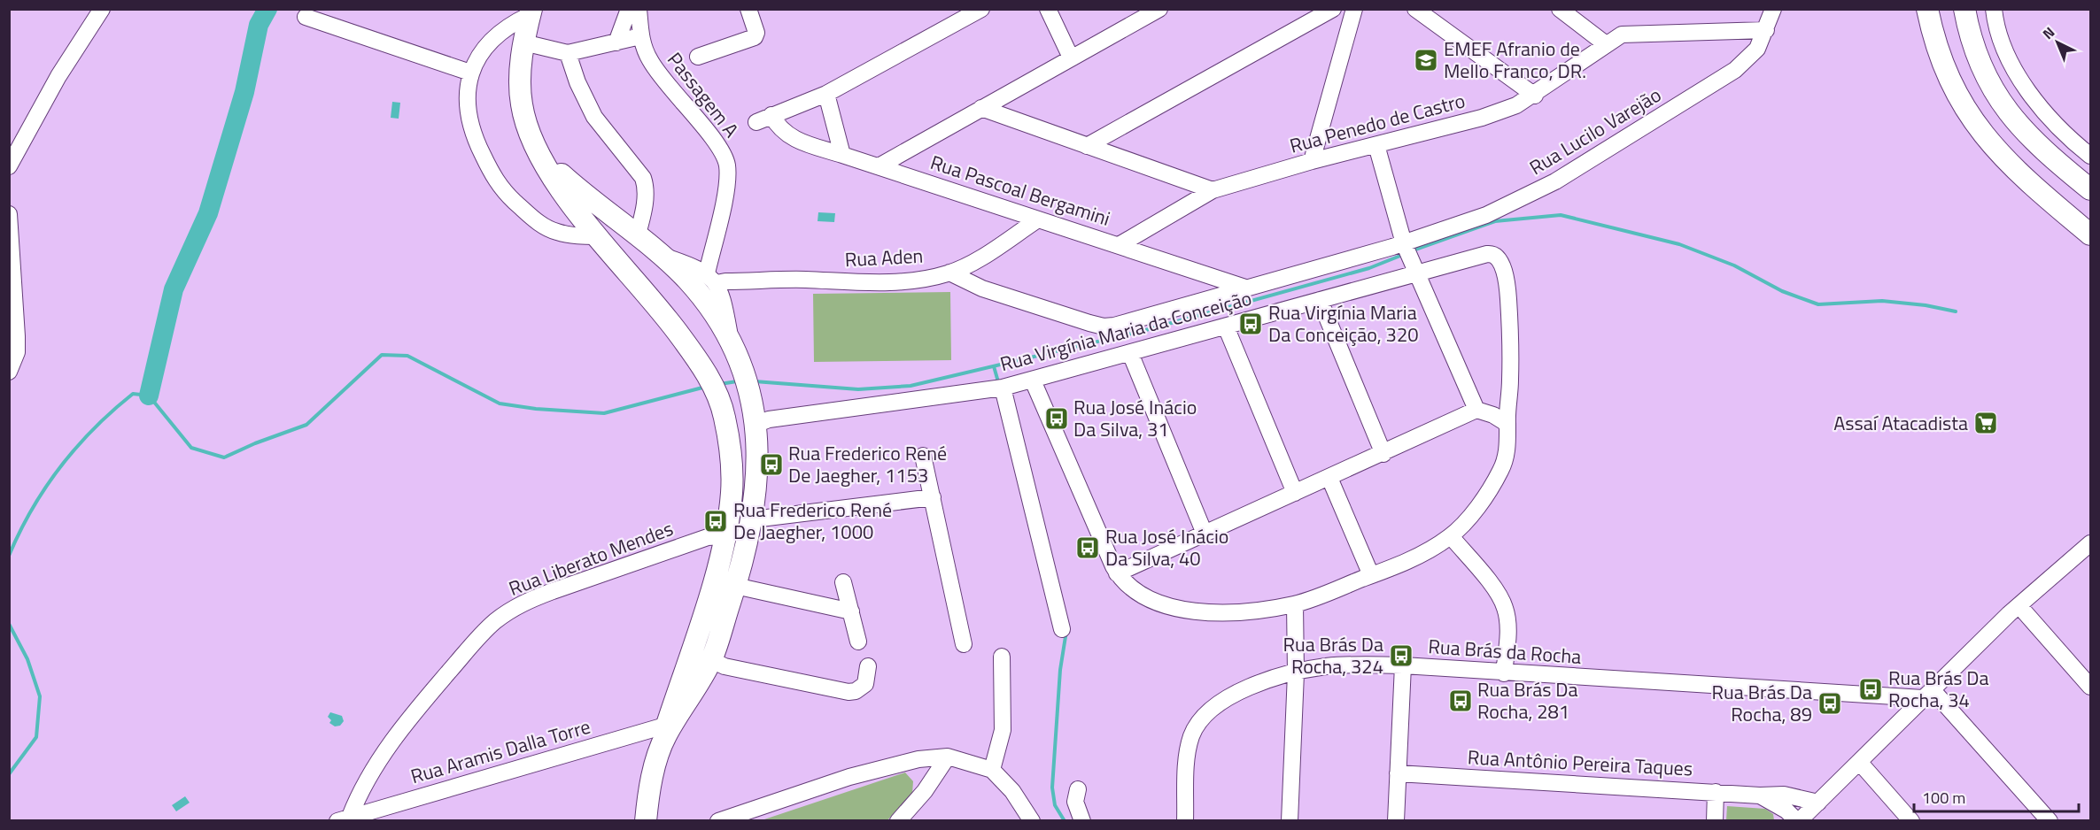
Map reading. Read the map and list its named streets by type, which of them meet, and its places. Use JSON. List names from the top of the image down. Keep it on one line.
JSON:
{"streets":{"street":["Passagem A","Rua Penedo de Castro","Rua Lucilo Varejão","Rua Pascoal Bergamini","Rua Aden","Rua Virgínia Maria da Conceição","Rua Liberato Mendes","Rua Brás da Rocha","Rua Aramis Dalla Torre","Rua Antônio Pereira Taques"]},"crossings":[["Passagem A","Rua Aden"],["Rua Penedo de Castro","Rua Lucilo Varejão"],["Rua Penedo de Castro","Rua Pascoal Bergamini"],["Rua Lucilo Varejão","Rua Virgínia Maria da Conceição"],["Rua Pascoal Bergamini","Rua Aden"],["Rua Pascoal Bergamini","Rua Virgínia Maria da Conceição"],["Rua Aden","Rua Virgínia Maria da Conceição"],["Rua Liberato Mendes","Rua Aramis Dalla Torre"]],"places":{"school or university":["EMEF Afranio de Mello Franco, DR."],"bus stop":["Rua Virgínia Maria Da Conceição, 320","Rua José Inácio Da Silva, 31","Rua Frederico René De Jaegher, 1153","Rua Frederico René De Jaegher, 1000","Rua José Inácio Da Silva, 40","Rua Brás Da Rocha, 324","Rua Brás Da Rocha, 34","Rua Brás Da Rocha, 281","Rua Brás Da Rocha, 89"],"supermarket":["Assaí Atacadista"]},"scale_bar":"100 m","north":"top left"}
